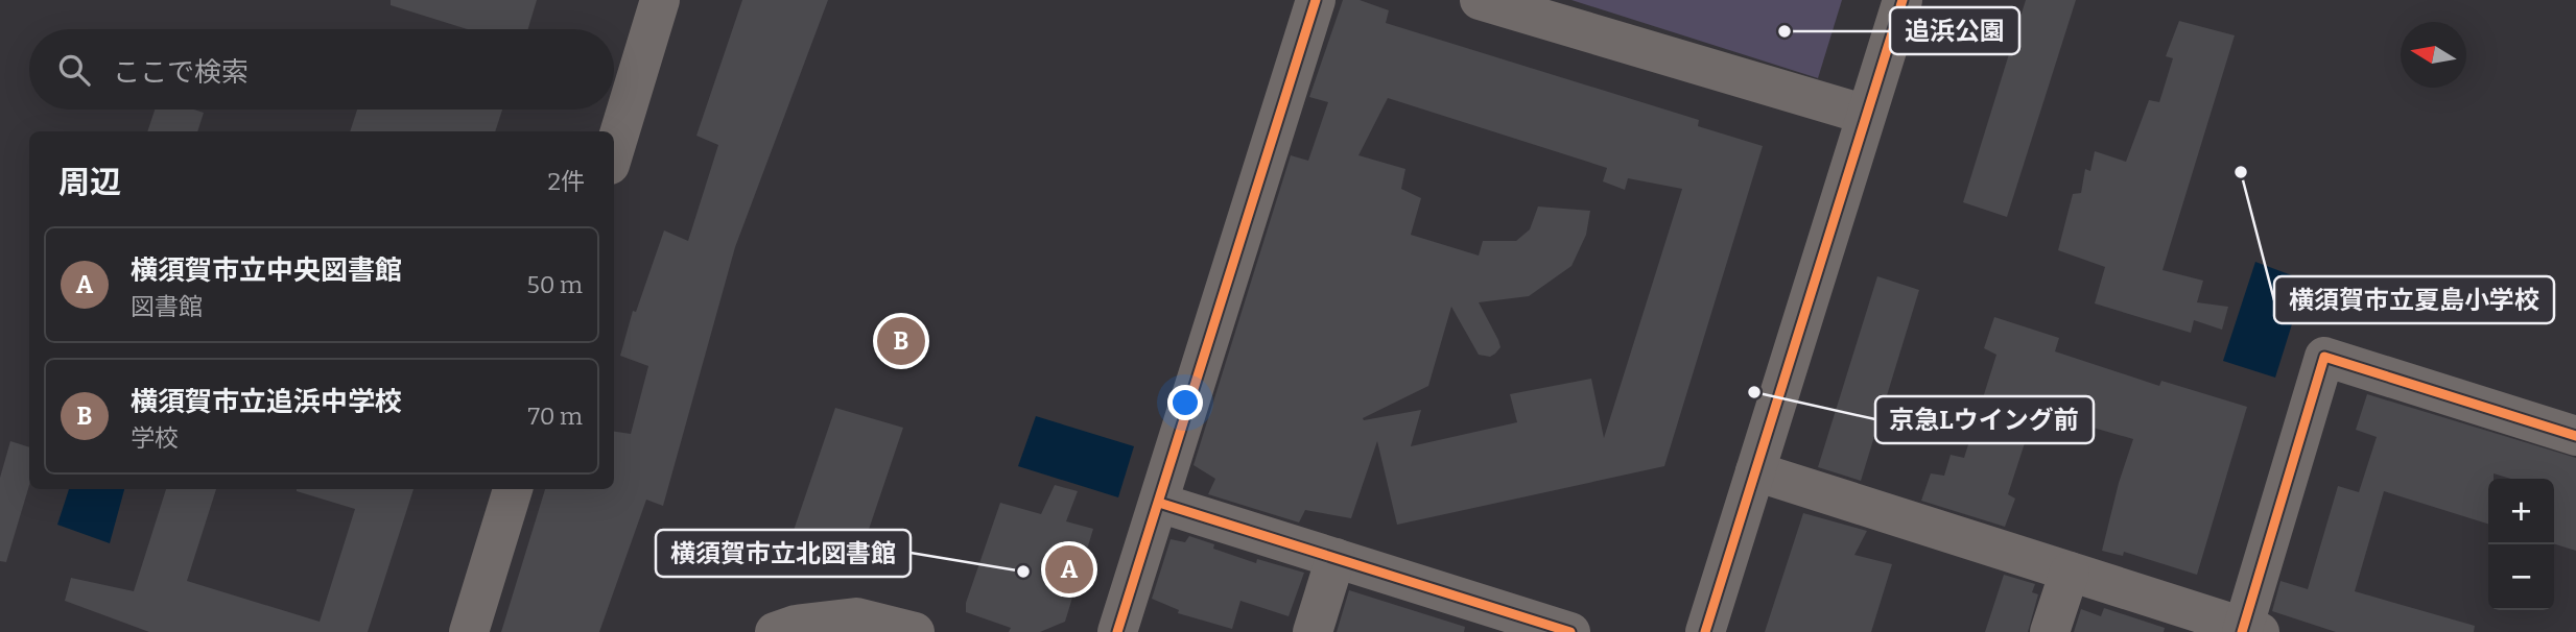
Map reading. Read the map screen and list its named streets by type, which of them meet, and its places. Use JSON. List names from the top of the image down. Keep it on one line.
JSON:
{"places":["追浜公園","横須賀市立夏島小学校","京急Lウイング前","横須賀市立北図書館"],"north":"left","page":{"search":"ここで検索","heading":["周辺","2件"],"list":[{"mark":"A","name":"横須賀市立中央図書館","note":"図書館","value":"50 m"},{"mark":"B","name":"横須賀市立追浜中学校","note":"学校","value":"70 m"}],"pins":["B","A"],"map_buttons":["+","−"]}}
